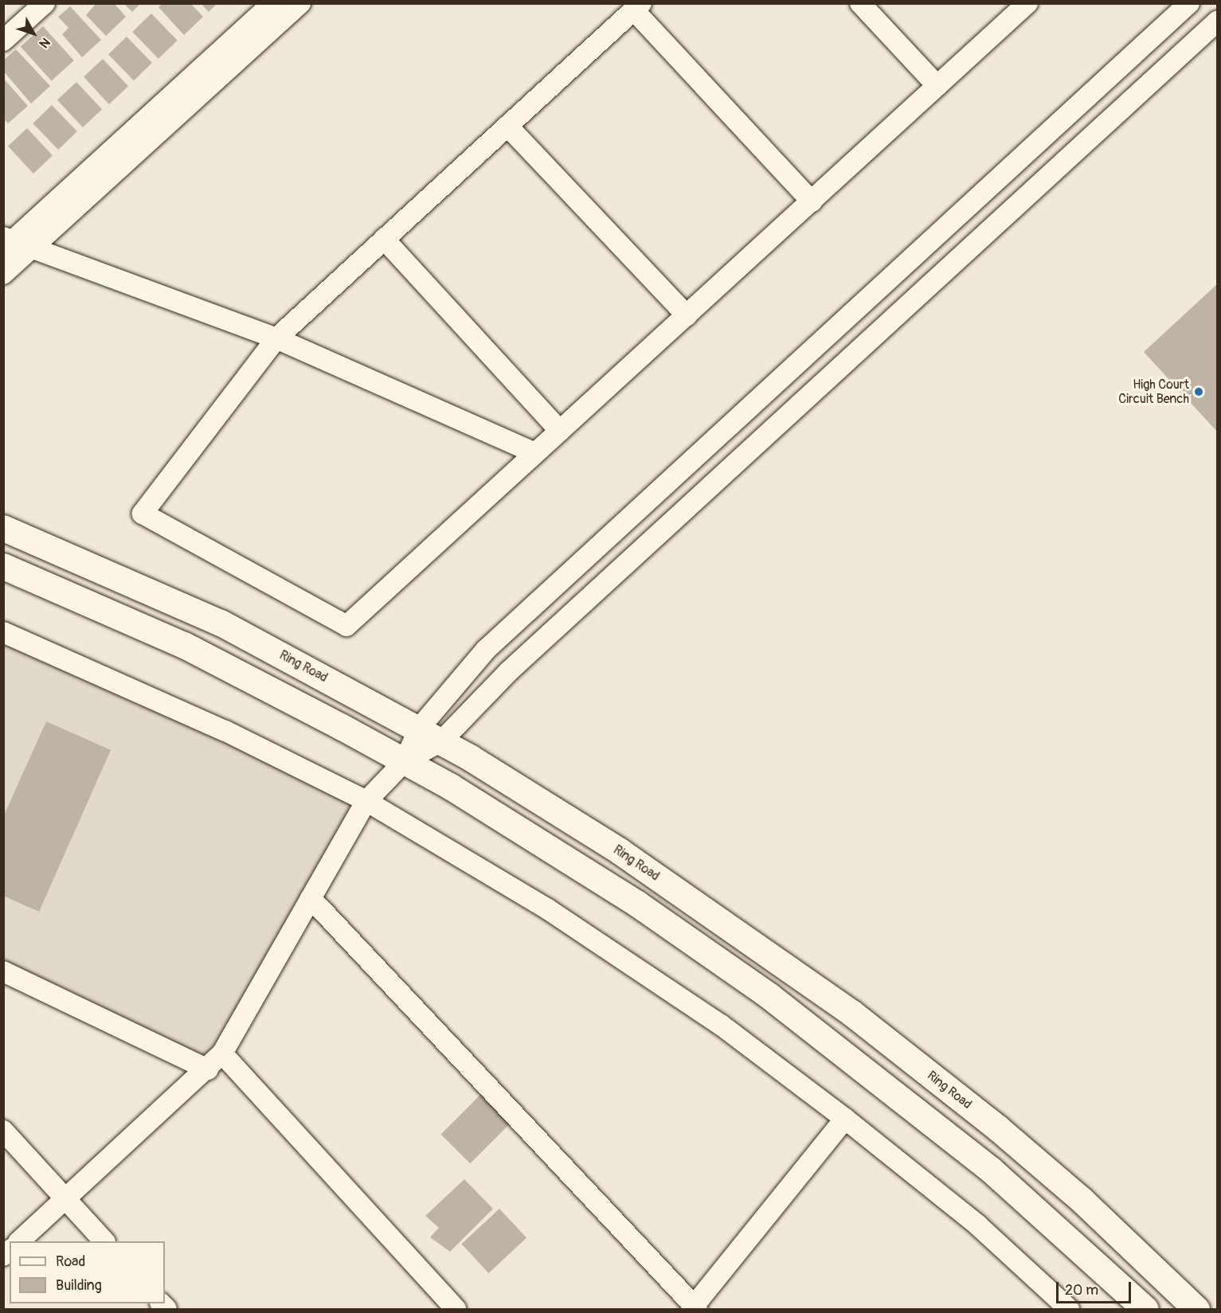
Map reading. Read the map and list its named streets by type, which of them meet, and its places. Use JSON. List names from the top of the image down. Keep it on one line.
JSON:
{"streets":{"highway":["Ring Road"]},"places":["High Court Circuit Bench"],"legend":["Road","Building"],"scale_bar":"20 m","north":"bottom right"}
